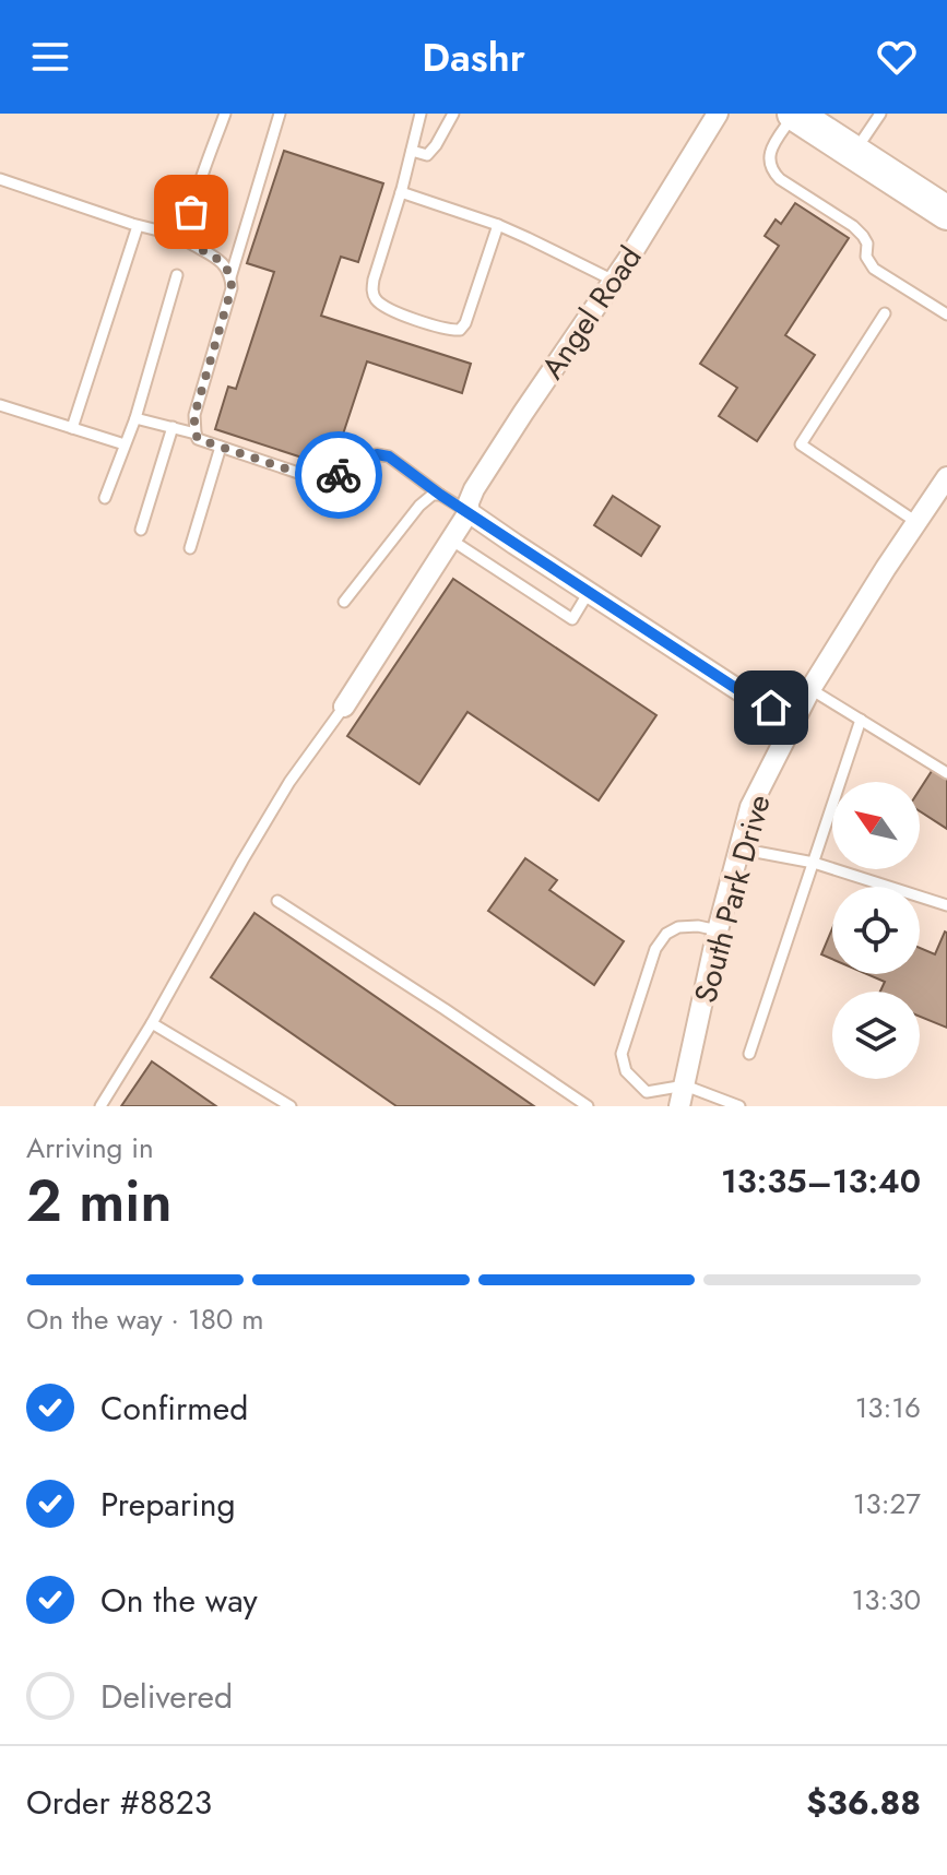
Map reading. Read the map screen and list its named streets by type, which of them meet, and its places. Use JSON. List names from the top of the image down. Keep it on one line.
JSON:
{"streets":{"street":["Angel Road","South Park Drive"]},"north":"top left","page":{"header":"Dashr","heading":["2 min","Arriving in","13:35–13:40"],"panel":["Order #8823","$36.88"],"bar":"On the way · 180 m","list":[["Confirmed","13:16"],["Preparing","13:27"],["On the way","13:30"],"Delivered"]}}
